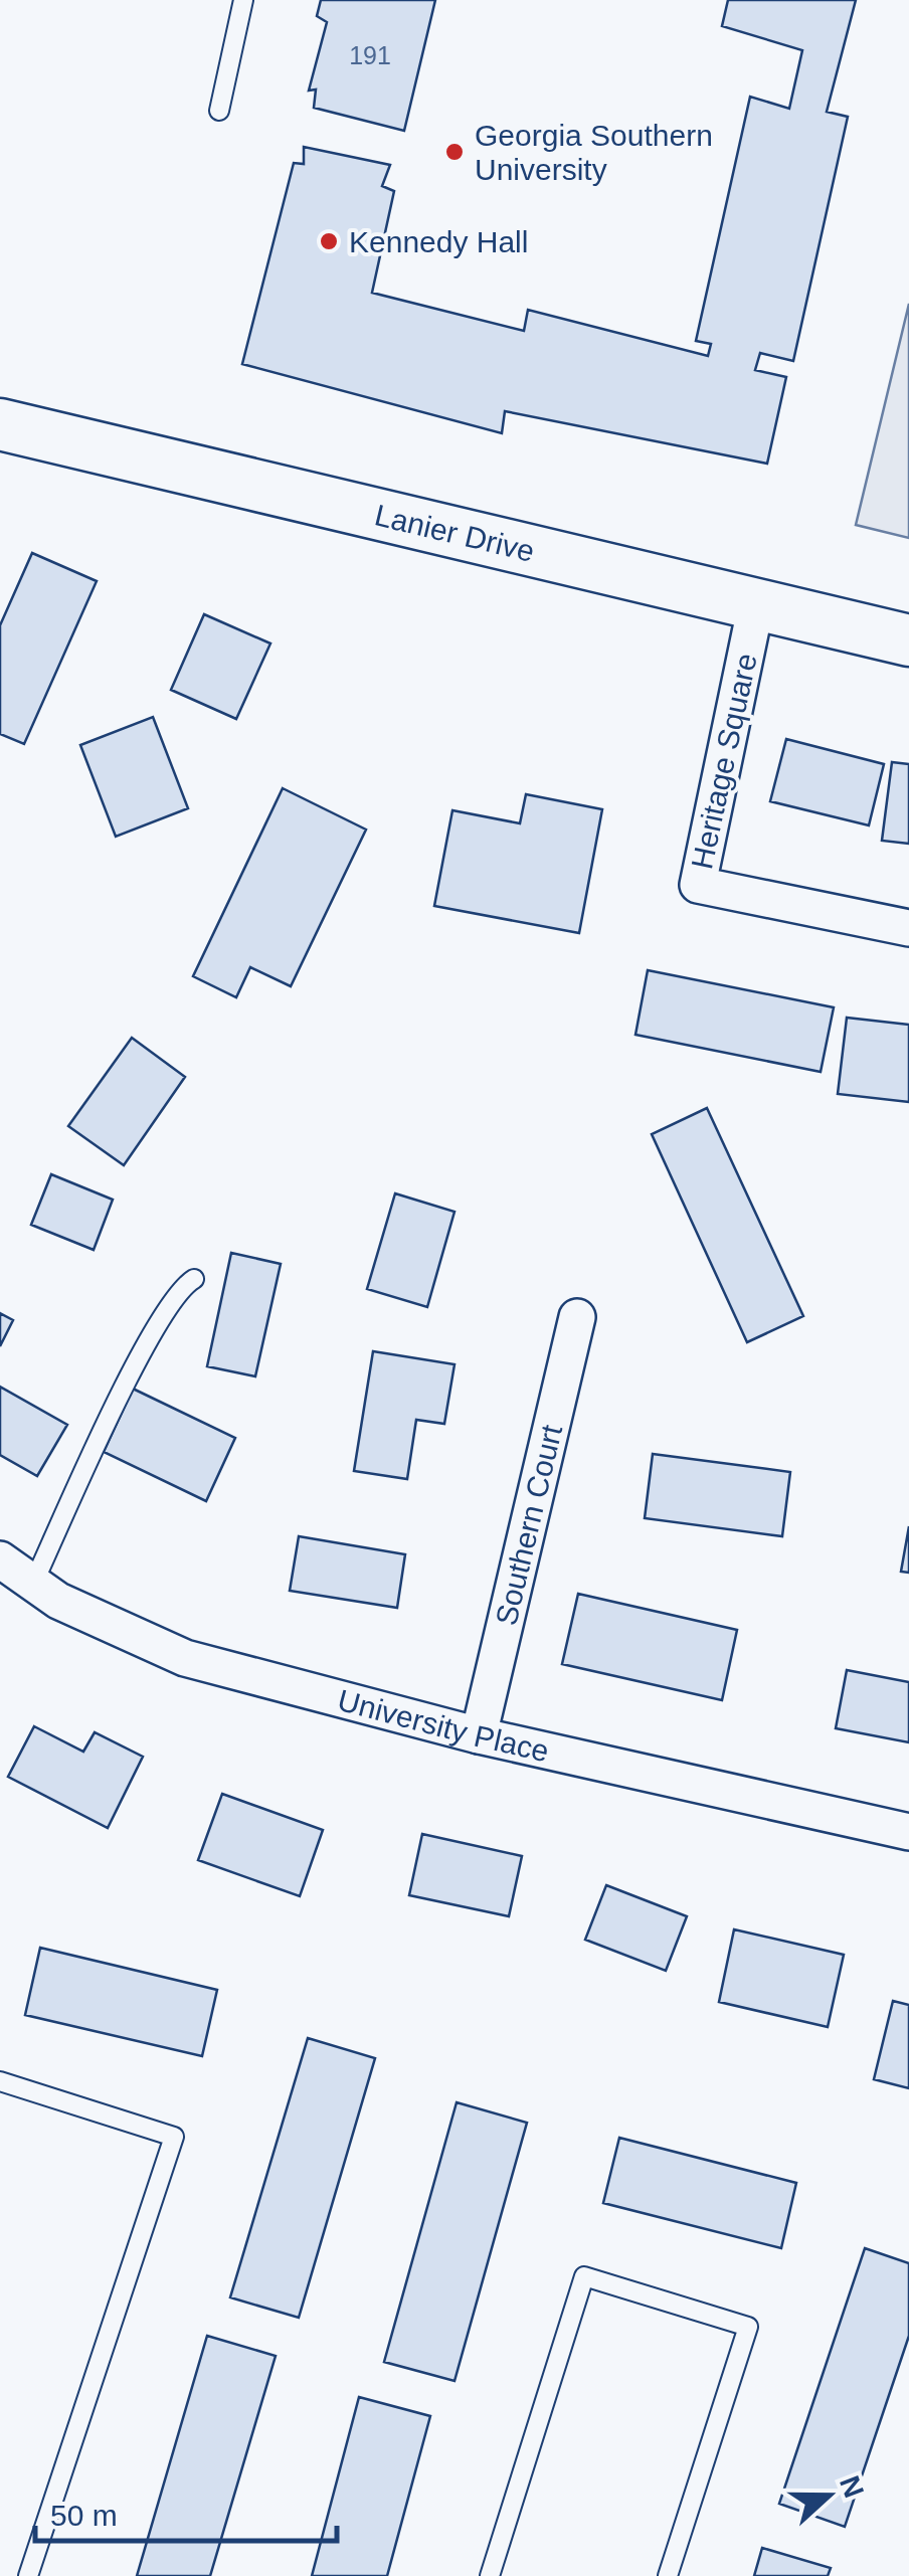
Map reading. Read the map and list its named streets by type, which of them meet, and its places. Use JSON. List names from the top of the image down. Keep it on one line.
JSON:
{"streets":{"street":["Lanier Drive","Heritage Square","Southern Court","University Place"]},"crossings":[["Lanier Drive","Heritage Square"],["Southern Court","University Place"]],"places":["Georgia Southern University","Kennedy Hall"],"house_numbers":["191"],"scale_bar":"50 m","north":"right"}
